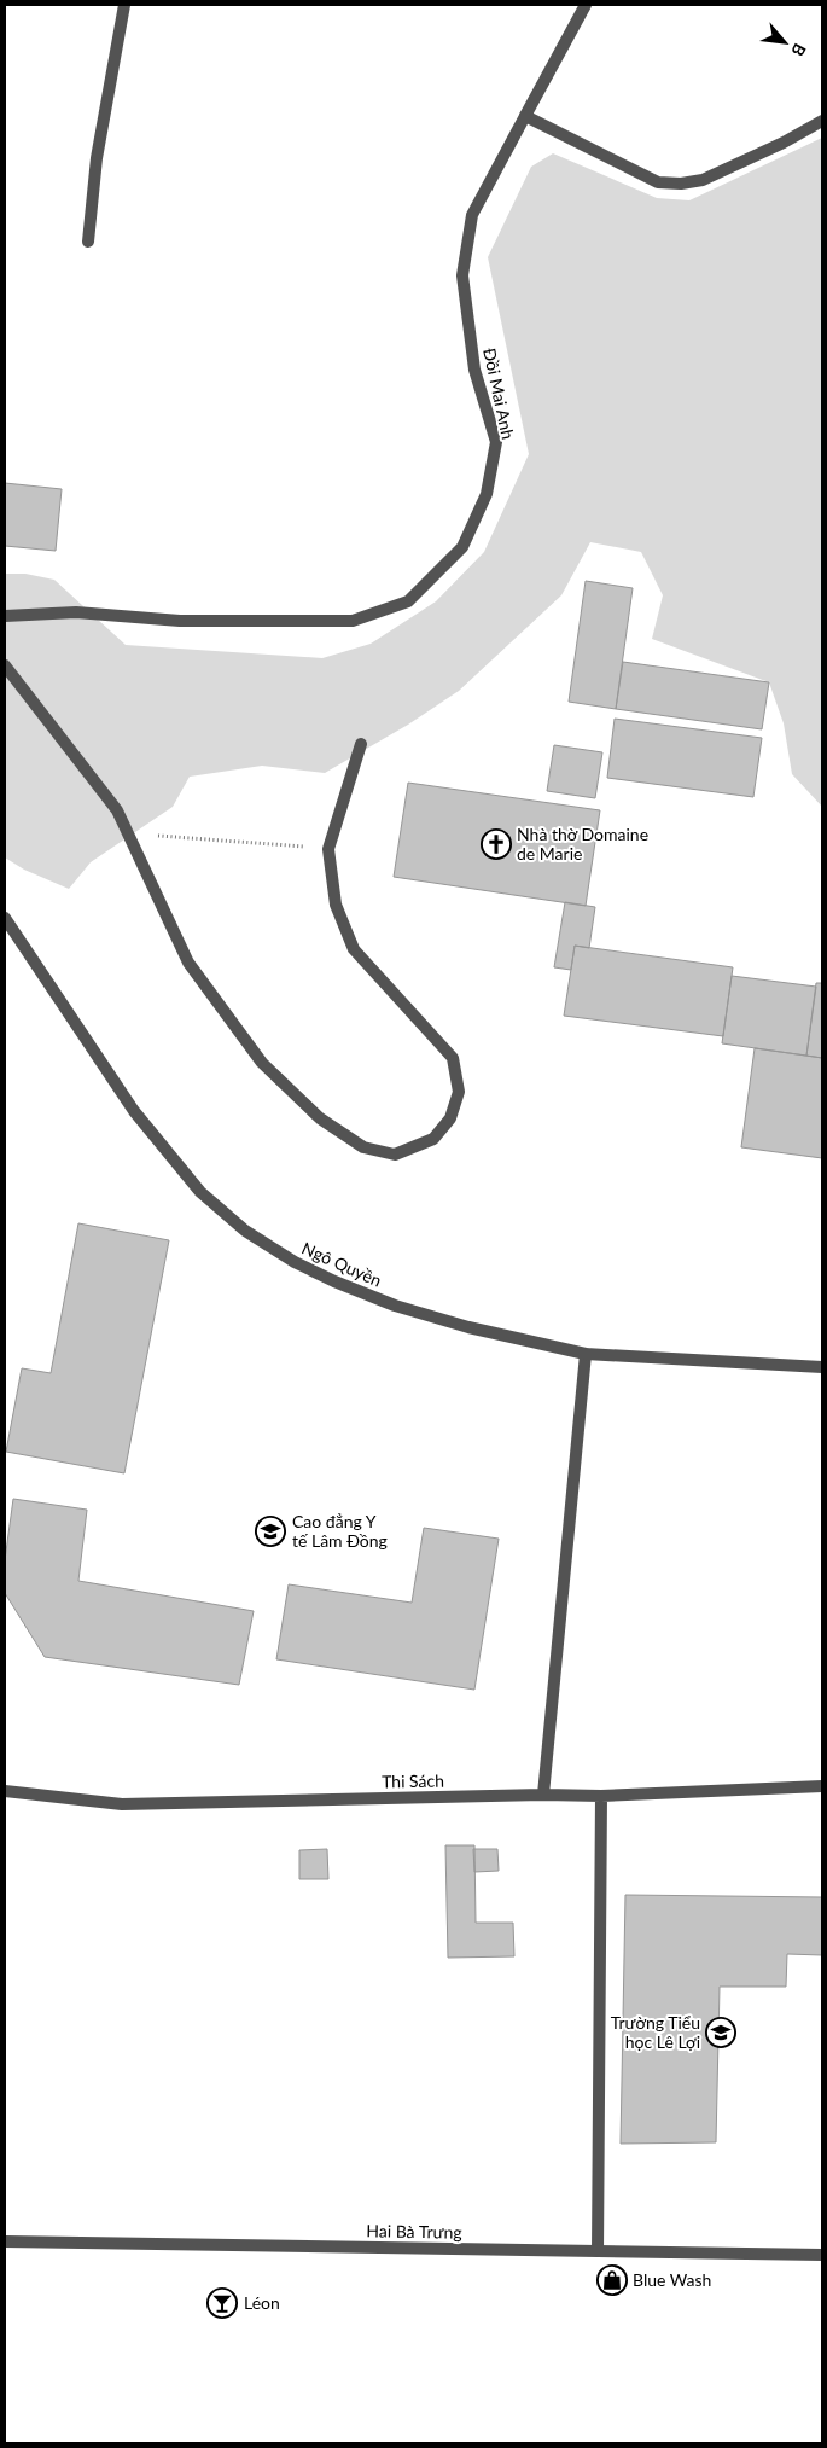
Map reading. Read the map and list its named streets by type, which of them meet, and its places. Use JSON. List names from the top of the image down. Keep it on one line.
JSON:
{"streets":{"street":["Đồi Mai Anh","Ngô Quyền","Thi Sách","Hai Bà Trưng"]},"places":{"church":["Nhà thờ Domaine de Marie"],"school or university":["Cao đẳng Y tế Lâm Đồng","Trường Tiểu học Lê Lợi"],"shop":["Blue Wash"],"bar":["Léon"]},"north":"bottom right"}
